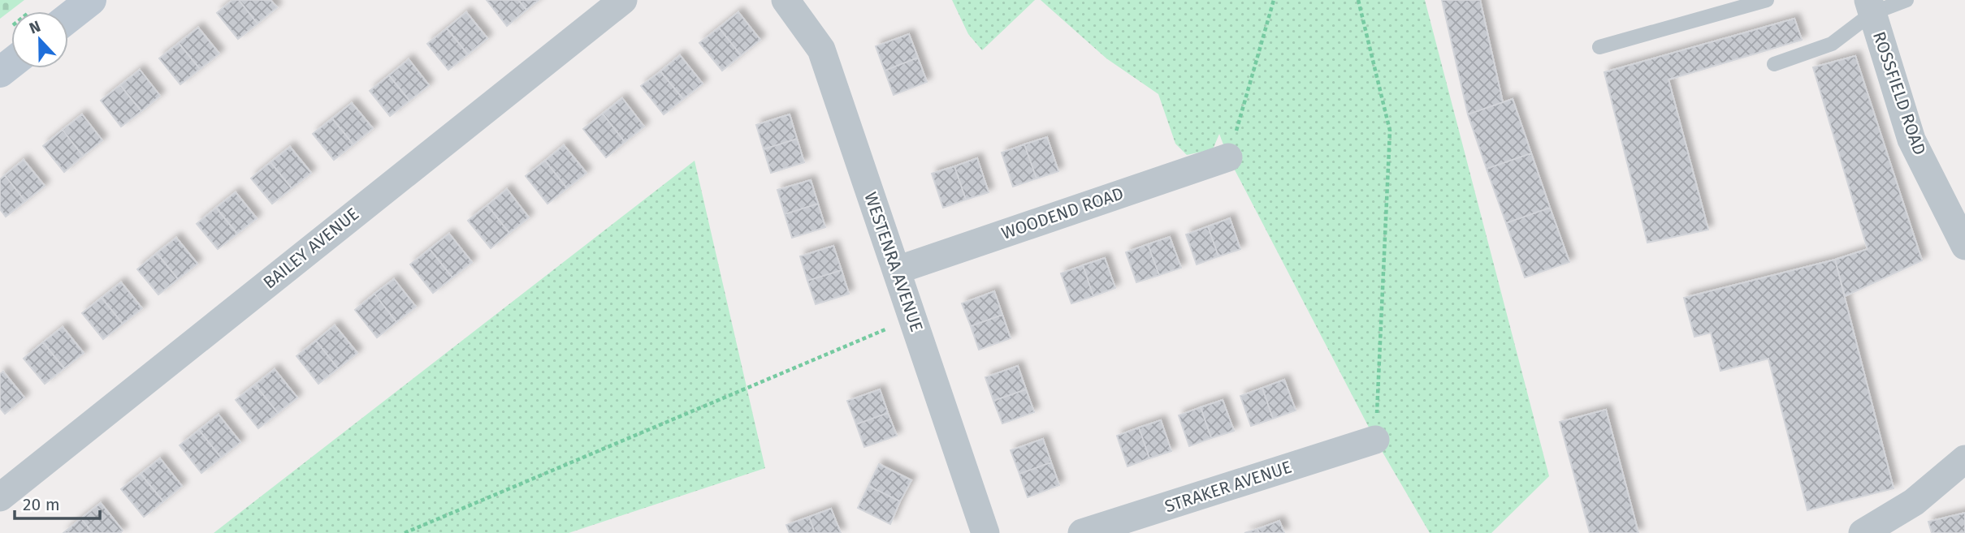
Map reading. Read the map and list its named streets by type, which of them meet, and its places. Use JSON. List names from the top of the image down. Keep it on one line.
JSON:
{"streets":{"street":["ROSSFIELD ROAD","WOODEND ROAD","BAILEY AVENUE","WESTENRA AVENUE","STRAKER AVENUE"]},"crossings":[["WOODEND ROAD","WESTENRA AVENUE"]],"scale_bar":"20 m","north":"top"}
